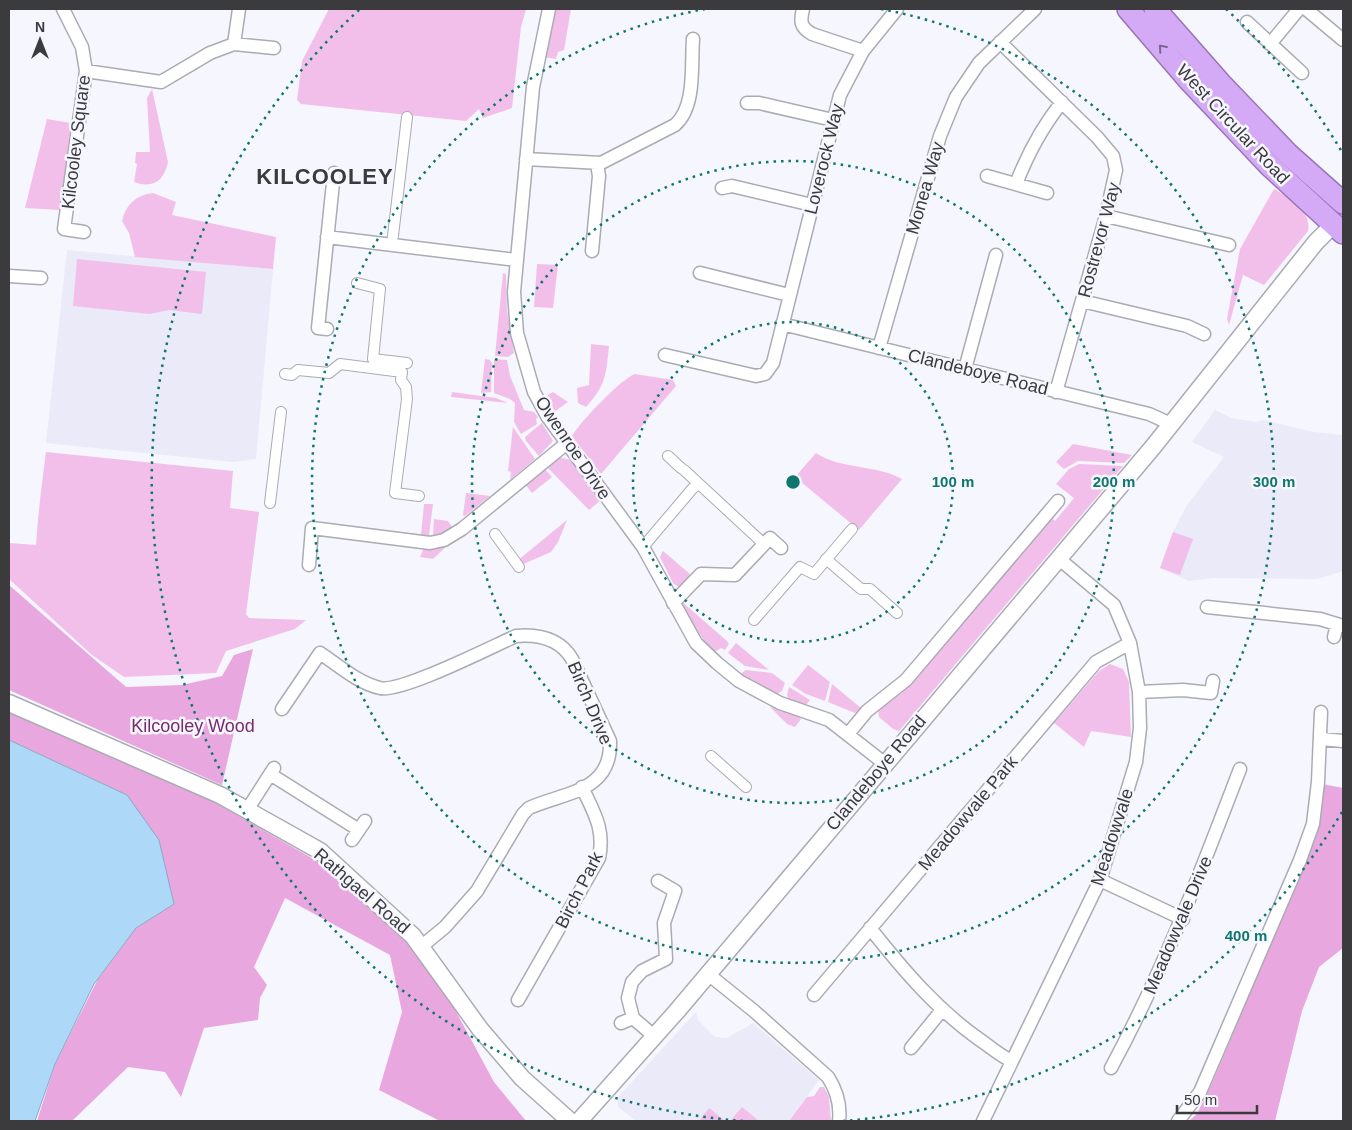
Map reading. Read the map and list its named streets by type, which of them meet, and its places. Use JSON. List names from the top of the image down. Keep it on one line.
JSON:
{"streets":{"highway":["West Circular Road"],"street":["Kilcooley Square","Loverock Way","Monea Way","Rostrevor Way","Clandeboye Road","Owenroe Drive","Birch Drive","Meadowvale Park","Meadowvale","Birch Park","Rathgael Road","Meadowvale Drive"]},"crossings":[["West Circular Road","Clandeboye Road"],["Loverock Way","Clandeboye Road"],["Monea Way","Rostrevor Way"],["Monea Way","Clandeboye Road"],["Rostrevor Way","Clandeboye Road"],["Clandeboye Road","Owenroe Drive"],["Clandeboye Road","Meadowvale"],["Birch Drive","Birch Park"],["Birch Drive","Rathgael Road"],["Meadowvale Park","Meadowvale"]],"districts":["KILCOOLEY"],"parks":["Kilcooley Wood"],"scale_bar":"50 m","north":"top","rings":["100 m","200 m","300 m","400 m"]}
